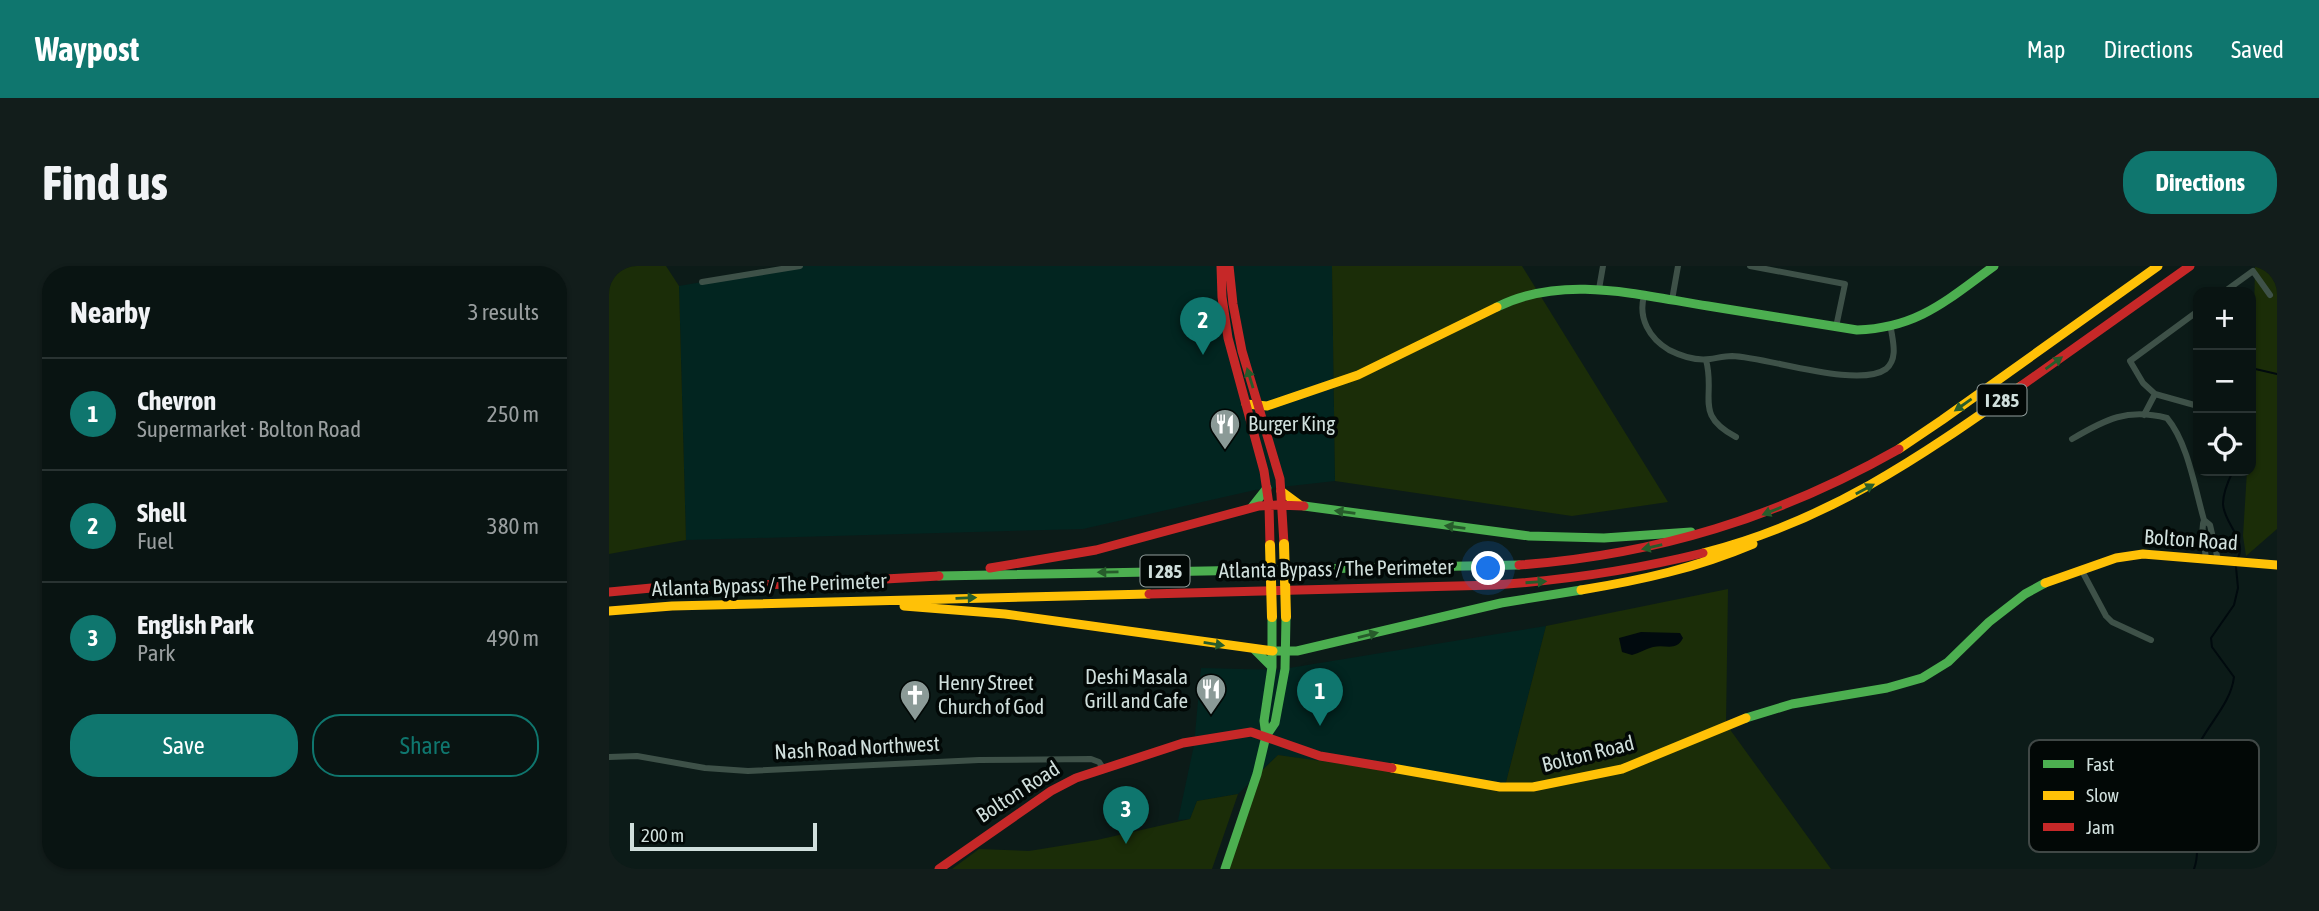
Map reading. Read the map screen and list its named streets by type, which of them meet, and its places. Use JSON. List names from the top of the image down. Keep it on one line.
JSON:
{"streets":{"main road":["I 285","Bolton Road","Atlanta Bypass / The Perimeter"],"street":["Nash Road Northwest"]},"crossings":[["Bolton Road","Nash Road Northwest"]],"places":{"restaurant":["Burger King","Deshi Masala Grill and Cafe"],"church":["Henry Street Church of God"]},"legend":["Fast","Slow","Jam"],"scale_bar":"200 m","page":{"header":"Waypost","nav":["Map","Directions","Saved"],"buttons":["Directions",["Save","Share"]],"title":"Find us","heading":["Nearby","3 results"],"map_buttons":["+","−"],"pins":["2","1","3"],"list":[{"mark":"1","name":"Chevron","note":"Supermarket · Bolton Road","value":"250 m"},{"mark":"2","name":"Shell","note":"Fuel","value":"380 m"},{"mark":"3","name":"English Park","note":"Park","value":"490 m"}],"scale":"200 m"}}
